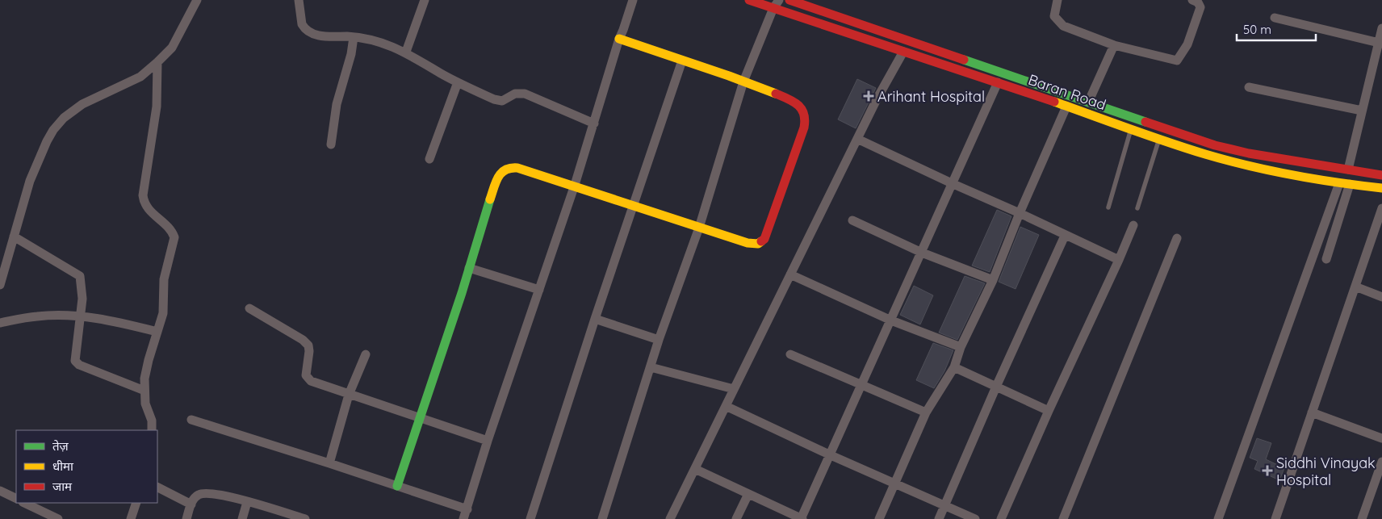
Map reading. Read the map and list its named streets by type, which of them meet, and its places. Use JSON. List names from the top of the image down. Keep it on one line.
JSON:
{"streets":{"main road":["Baran Road"]},"places":{"health":["Arihant Hospital","Siddhi Vinayak Hospital"]},"legend":["तेज़","धीमा","जाम"],"scale_bar":"50 m"}
